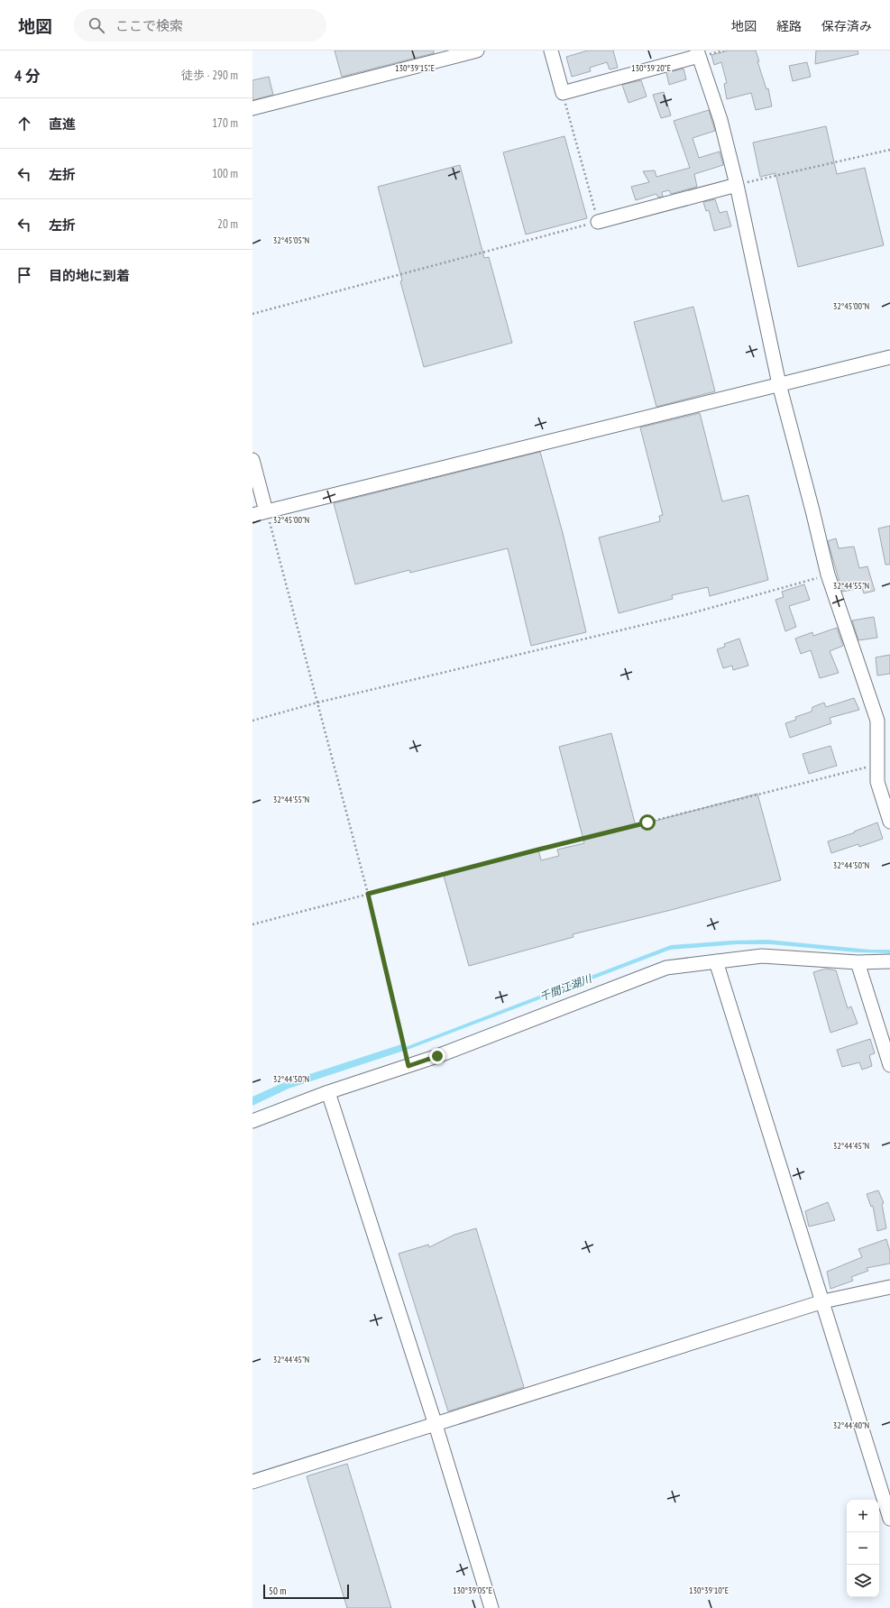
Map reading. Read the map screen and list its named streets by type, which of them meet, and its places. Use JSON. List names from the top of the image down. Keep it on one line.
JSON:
{"water":["千間江湖川"],"scale_bar":"50 m","page":{"header":"地図","search":"ここで検索","nav":["地図","経路","保存済み"],"heading":["4 分","徒歩 · 290 m"],"list":[["直進","170 m"],["左折","100 m"],["左折","20 m"],"目的地に到着"],"map_buttons":["+","−"],"scale":"50 m"},"coordinates":["130°39'20\"E","130°39'15\"E","32°45'05\"N","32°45'00\"N","32°44'55\"N","32°44'50\"N","32°44'45\"N","32°44'40\"N","130°39'05\"E","130°39'10\"E"]}
